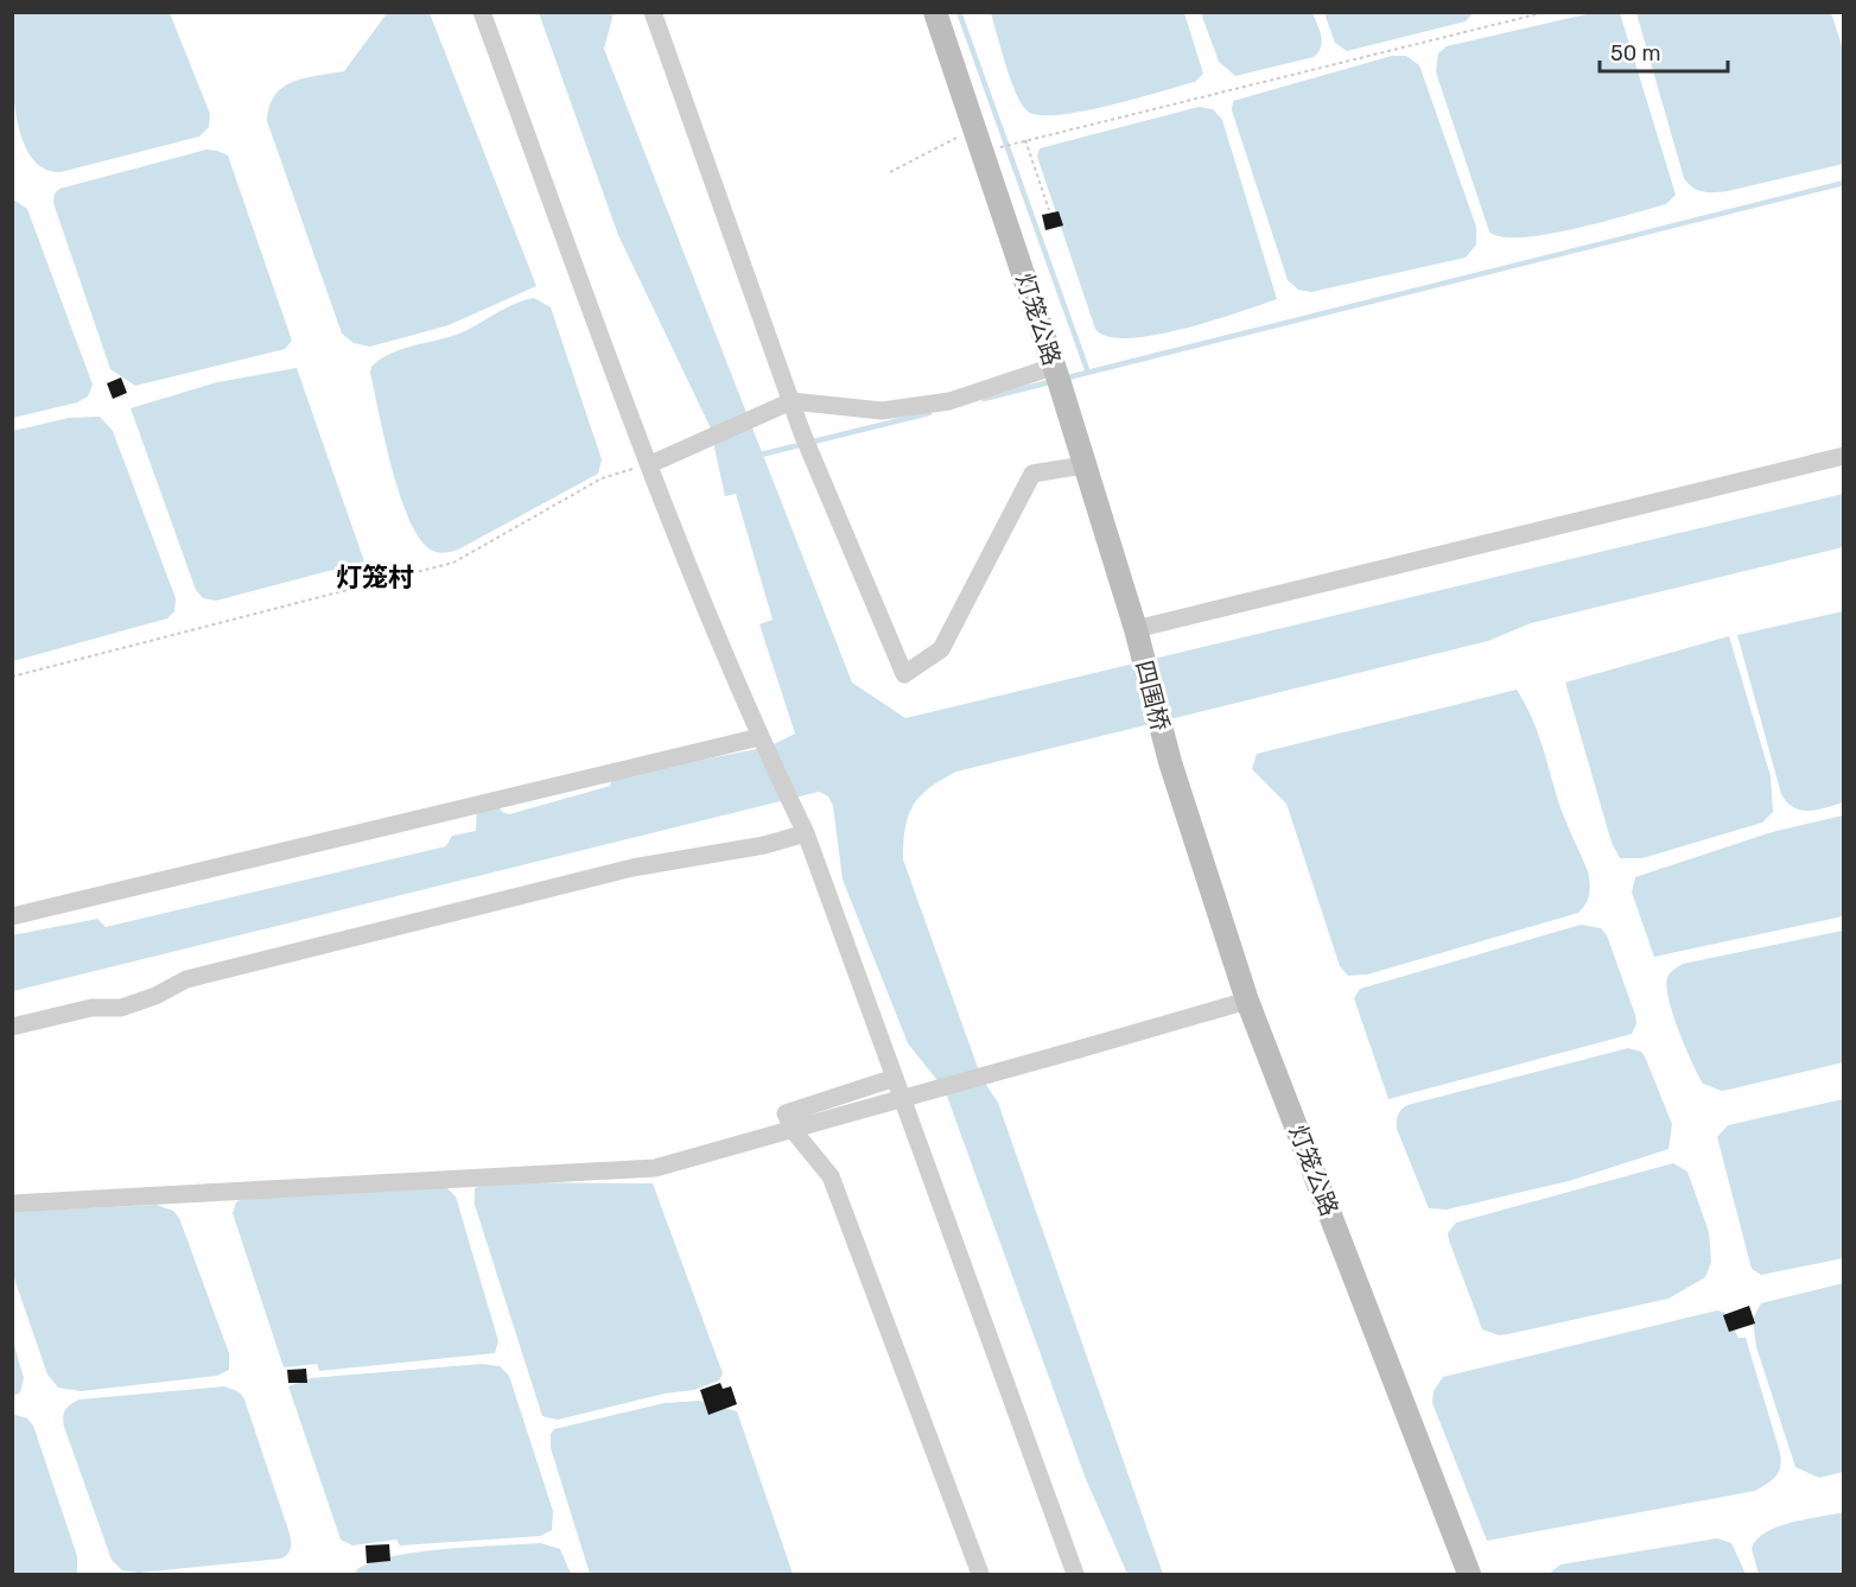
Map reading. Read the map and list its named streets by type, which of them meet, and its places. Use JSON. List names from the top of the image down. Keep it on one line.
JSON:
{"streets":{"street":["灯笼公路","四围桥"]},"crossings":[["灯笼公路","四围桥"]],"districts":["灯笼村"],"scale_bar":"50 m"}
